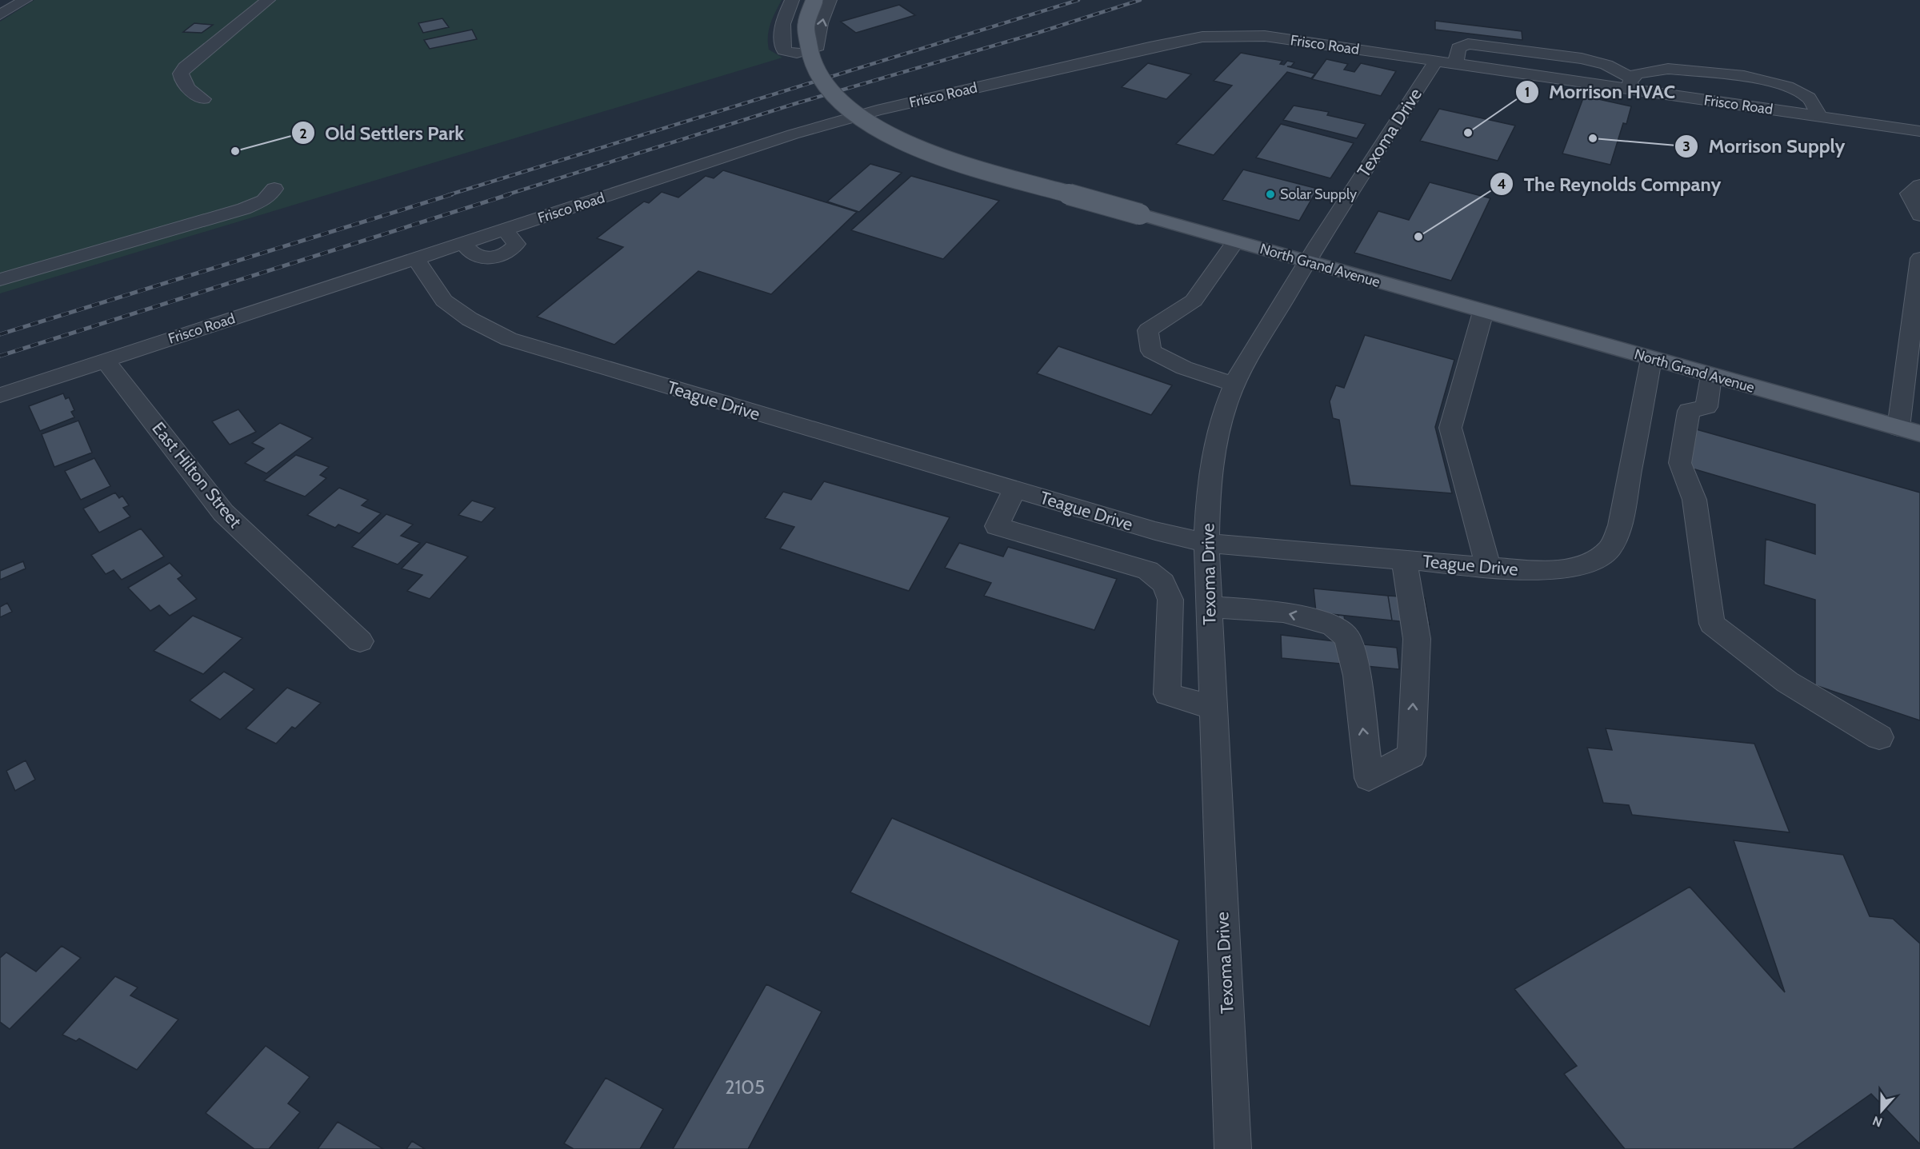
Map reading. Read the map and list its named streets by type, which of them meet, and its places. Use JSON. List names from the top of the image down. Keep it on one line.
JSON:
{"streets":{"main road":["North Grand Avenue"],"street":["Frisco Road","Texoma Drive","Teague Drive","East Hilton Street"]},"crossings":[["Frisco Road","Texoma Drive"],["Frisco Road","Teague Drive"],["Frisco Road","East Hilton Street"],["Texoma Drive","North Grand Avenue"],["Texoma Drive","Teague Drive"],["North Grand Avenue","Teague Drive"]],"places":["Morrison HVAC","Morrison Supply","Old Settlers Park","Solar Supply","The Reynolds Company"],"house_numbers":["2105"],"north":"bottom"}
